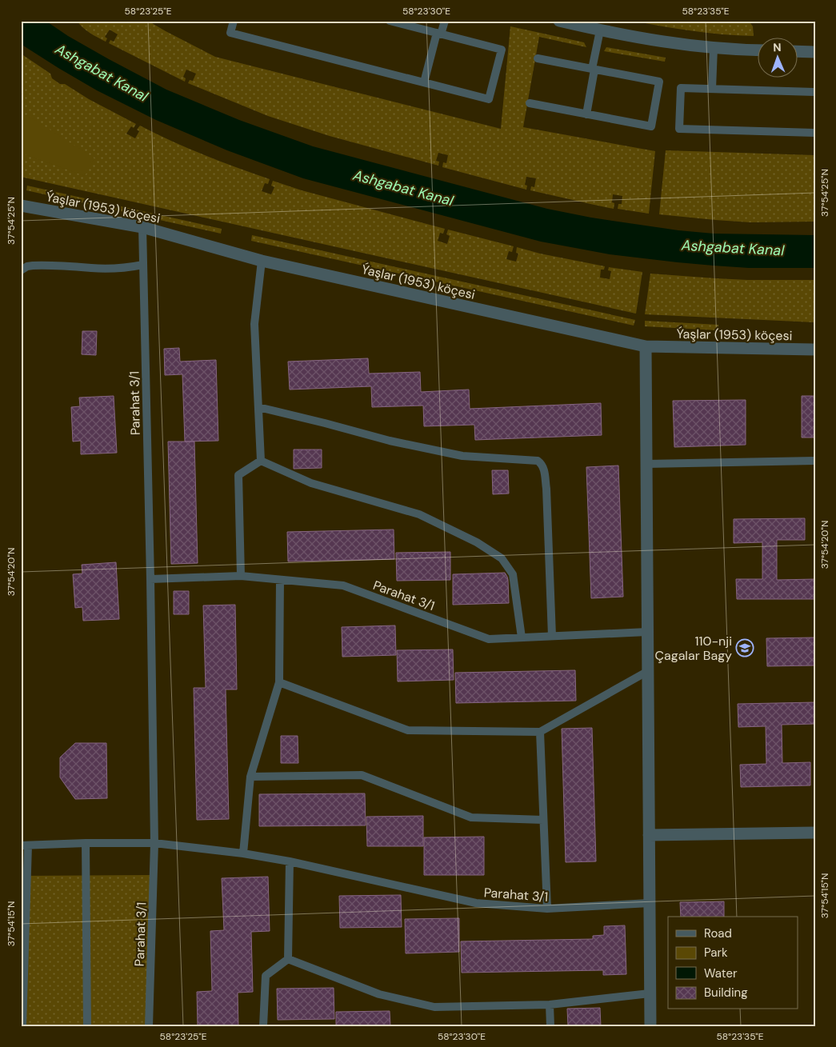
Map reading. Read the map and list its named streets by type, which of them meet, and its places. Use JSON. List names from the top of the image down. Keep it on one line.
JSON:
{"streets":{"street":["Ýaşlar (1953) köçesi"],"lane":["Parahat 3/1"]},"crossings":[["Ýaşlar (1953) köçesi","Parahat 3/1"]],"water":["Ashgabat Kanal"],"places":{"school or university":["110-nji Çagalar Bagy"]},"legend":["Road","Park","Water","Building"],"north":"top","coordinates":["58°23'25\"E","58°23'30\"E","58°23'35\"E","37°54'25\"N","37°54'20\"N","37°54'15\"N"]}
